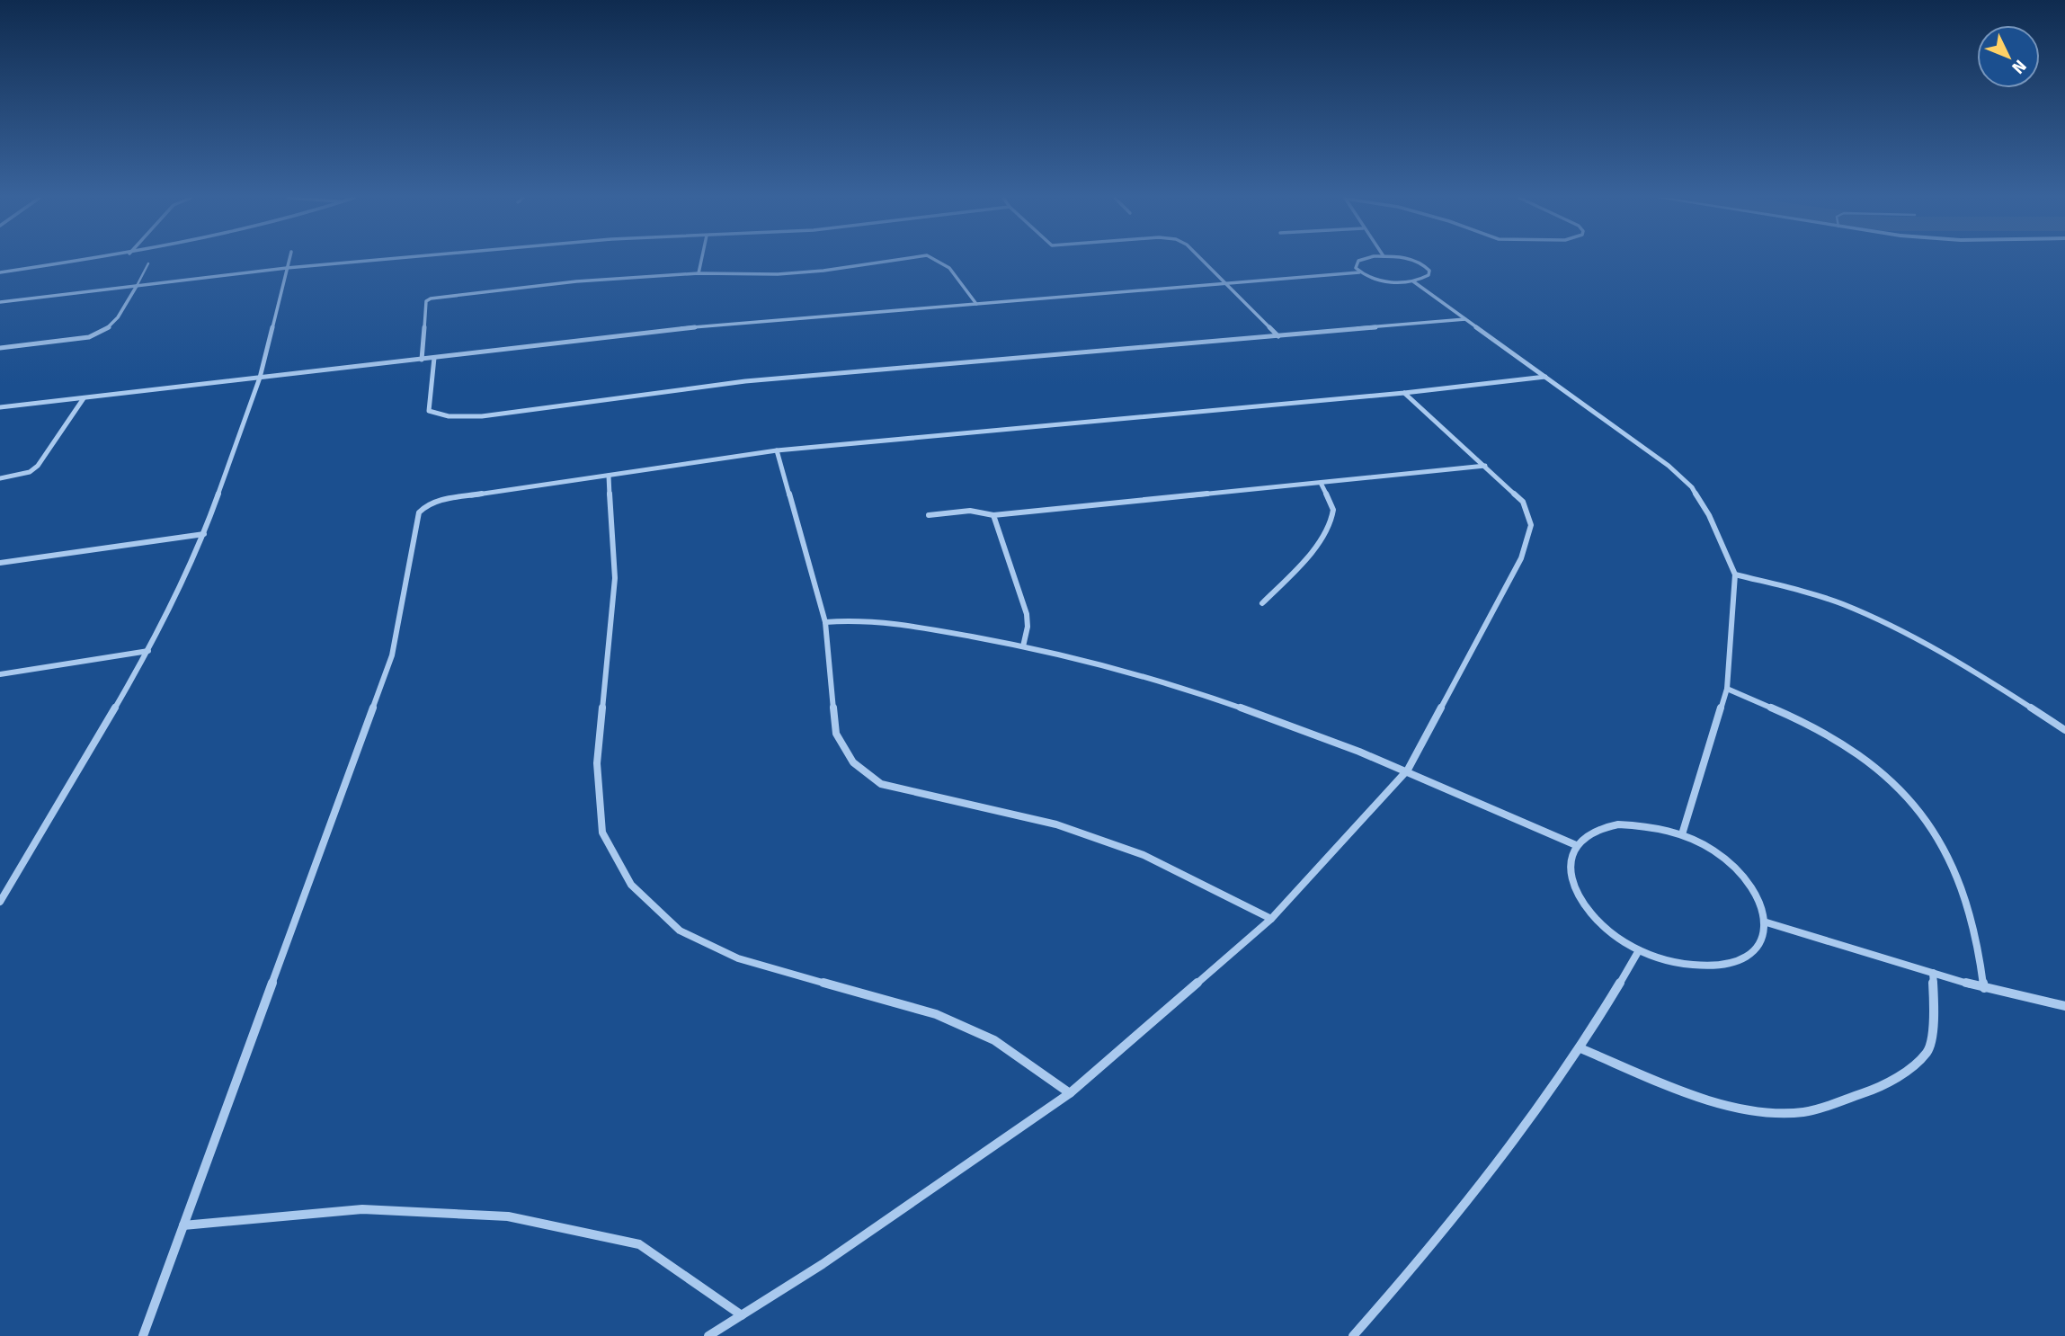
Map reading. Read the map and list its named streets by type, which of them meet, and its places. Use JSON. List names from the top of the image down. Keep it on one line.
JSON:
{"north":"bottom right"}
